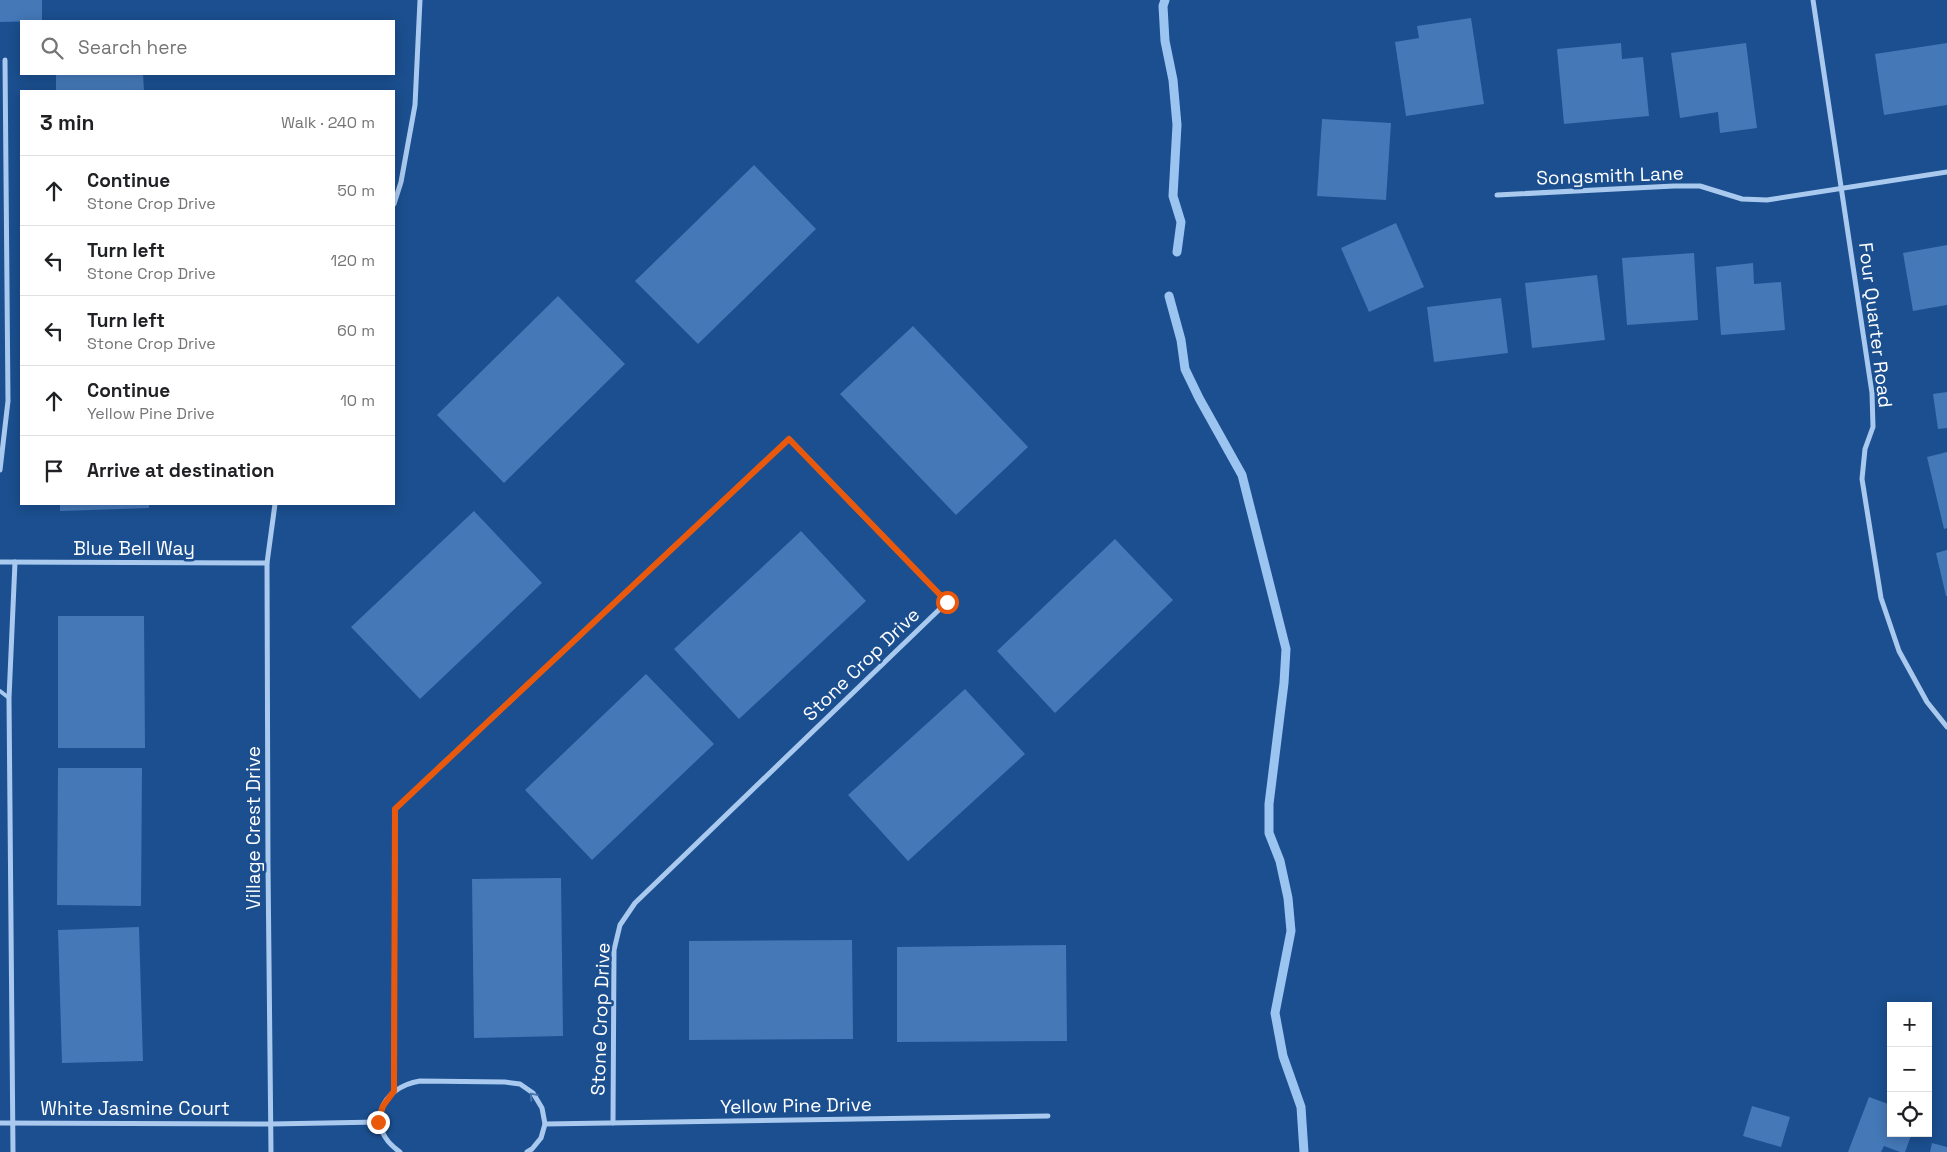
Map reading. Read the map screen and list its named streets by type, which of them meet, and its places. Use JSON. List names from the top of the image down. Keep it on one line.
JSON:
{"streets":{"street":["Songsmith Lane","Four Quarter Road","Blue Bell Way","Stone Crop Drive","Village Crest Drive","Yellow Pine Drive","White Jasmine Court"]},"crossings":[["Songsmith Lane","Four Quarter Road"],["Blue Bell Way","Village Crest Drive"],["Stone Crop Drive","Yellow Pine Drive"],["Village Crest Drive","White Jasmine Court"]],"page":{"search":"Search here","heading":["3 min","Walk · 240 m"],"list":[["Continue","Stone Crop Drive","50 m"],["Turn left","Stone Crop Drive","120 m"],["Turn left","Stone Crop Drive","60 m"],["Continue","Yellow Pine Drive","10 m"],"Arrive at destination"],"map_buttons":["+","−"]}}
